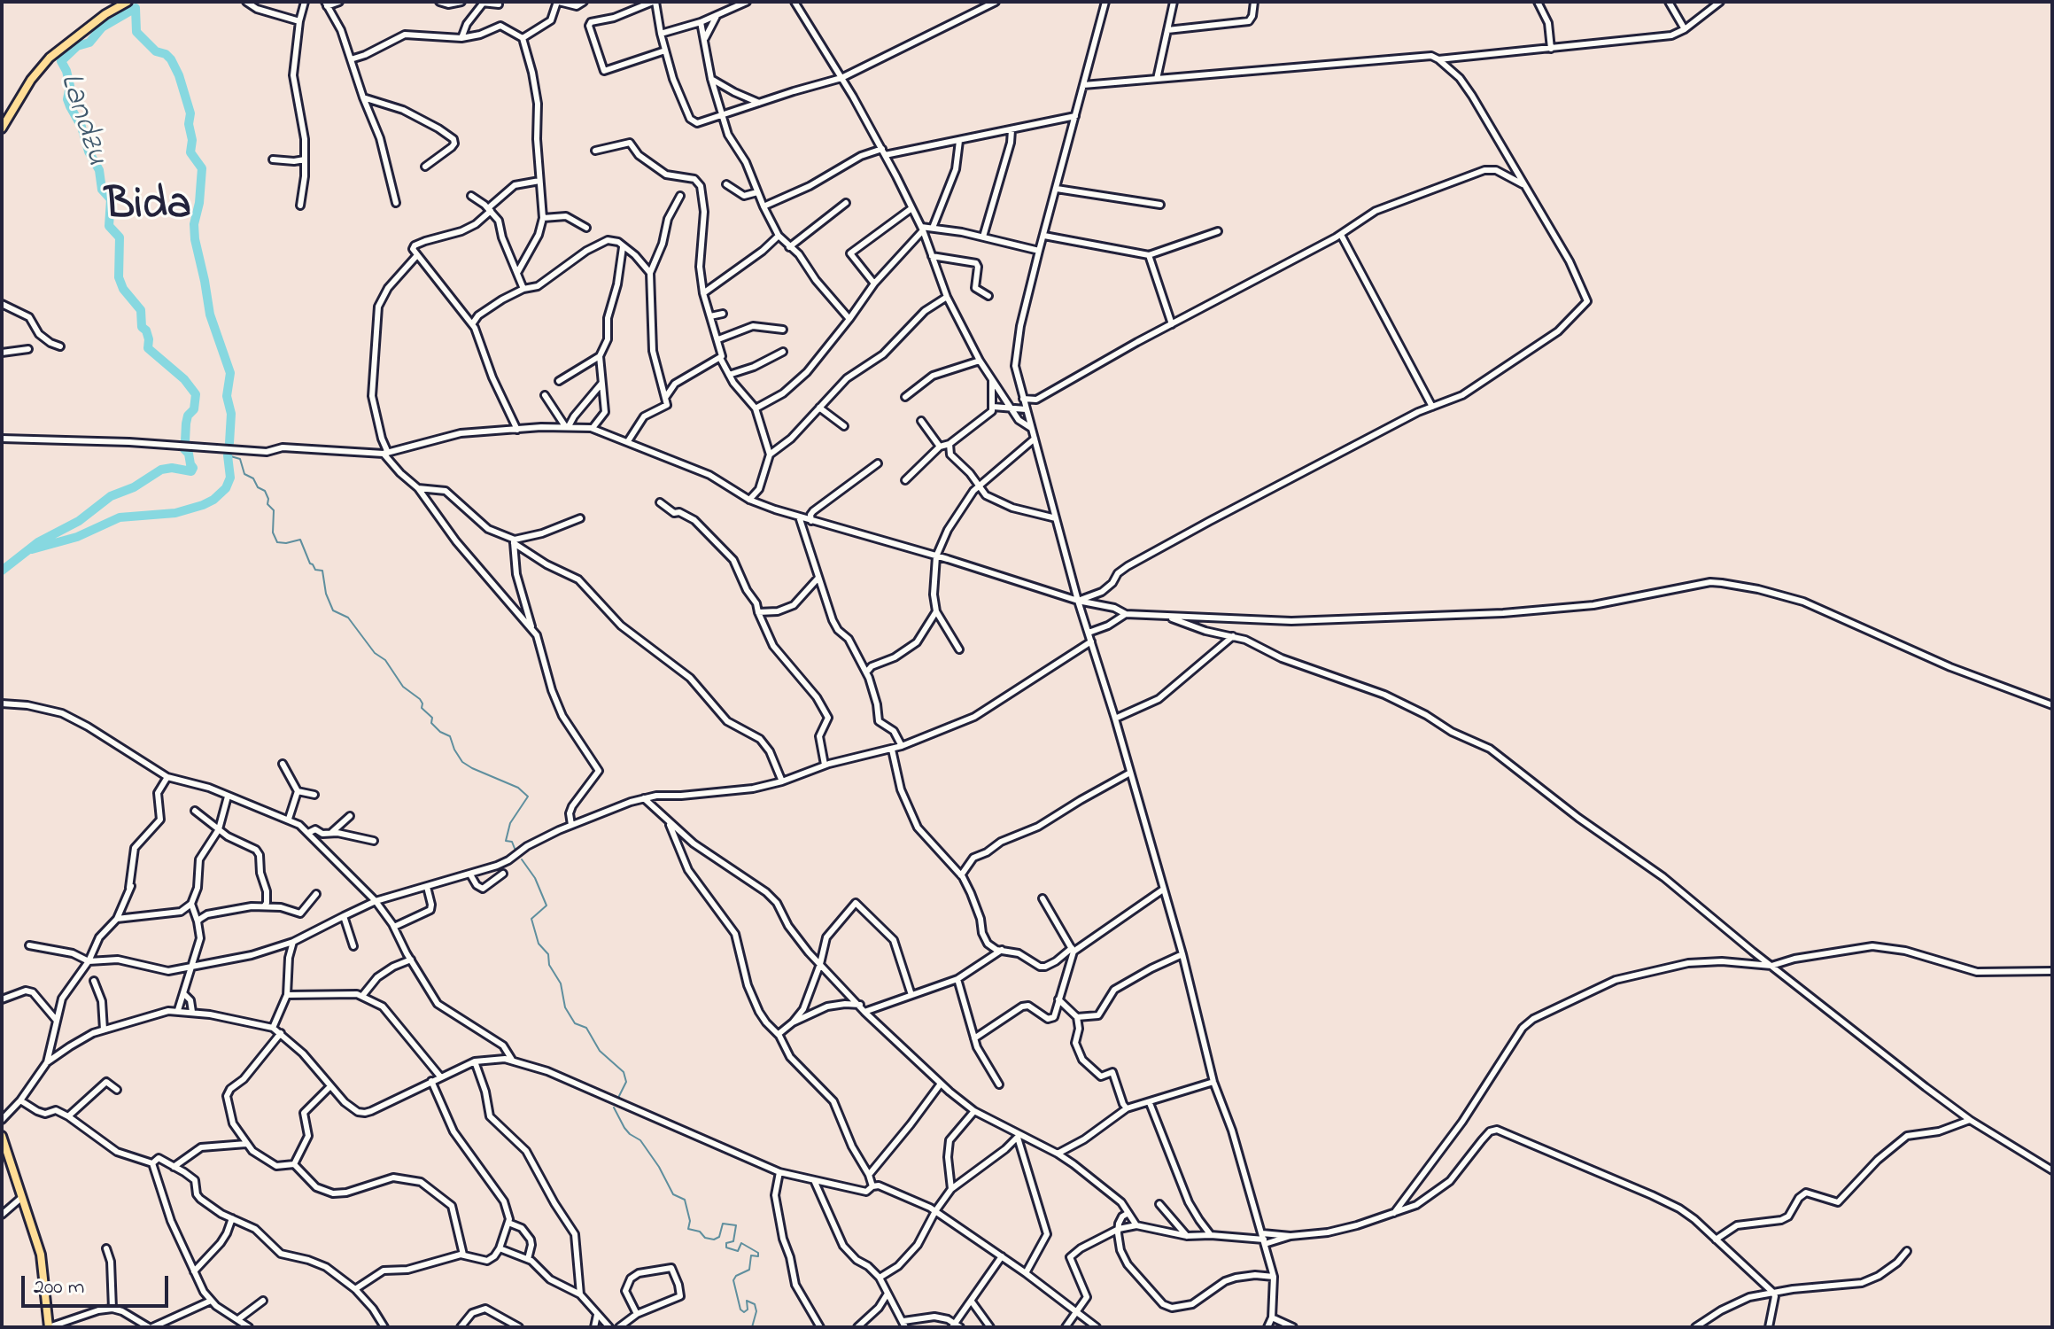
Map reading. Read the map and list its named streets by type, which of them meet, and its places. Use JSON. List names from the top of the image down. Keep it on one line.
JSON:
{"districts":["Bida"],"water":["Landzu"],"scale_bar":"200 m"}
